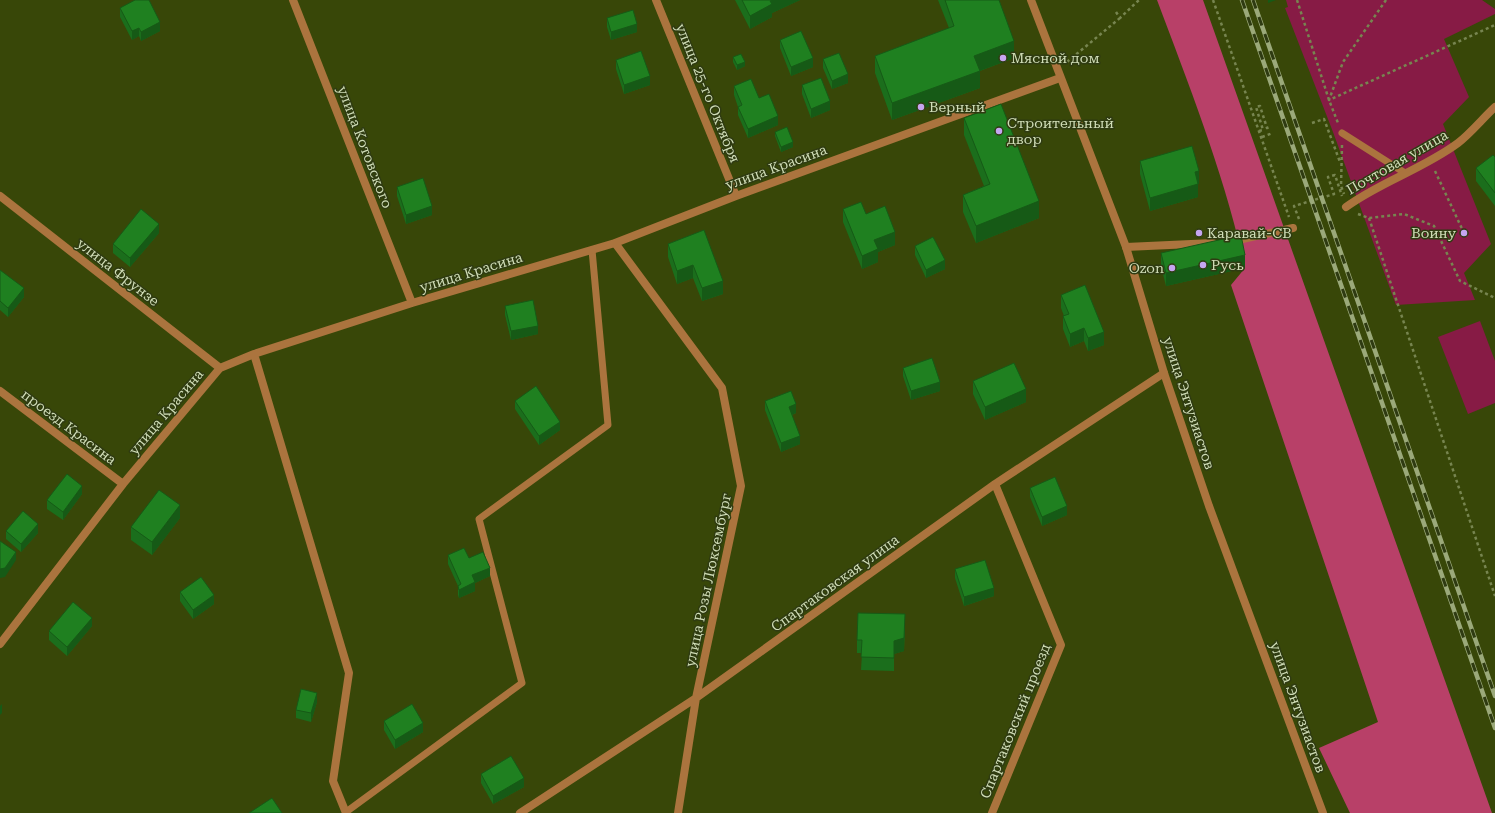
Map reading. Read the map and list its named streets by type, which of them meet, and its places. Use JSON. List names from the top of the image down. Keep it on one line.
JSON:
{"streets":{"street":["улица 25-го Октября","улица Котовского","Почтовая улица","улица Красина","улица Фрунзе","улица Энтузиастов","проезд Красина","улица Розы Люксембург","Спартаковская улица","Спартаковский проезд"]},"crossings":[["улица 25-го Октября","улица Красина"],["улица Котовского","улица Красина"],["улица Красина","улица Фрунзе"],["улица Красина","улица Энтузиастов"],["улица Красина","проезд Красина"],["улица Красина","улица Розы Люксембург"],["улица Энтузиастов","Спартаковская улица"],["улица Розы Люксембург","Спартаковская улица"],["Спартаковская улица","Спартаковский проезд"]],"places":["Мясной дом","Верный","Строительный двор","Каравай-СВ","Воину","Русь","Ozon"]}
